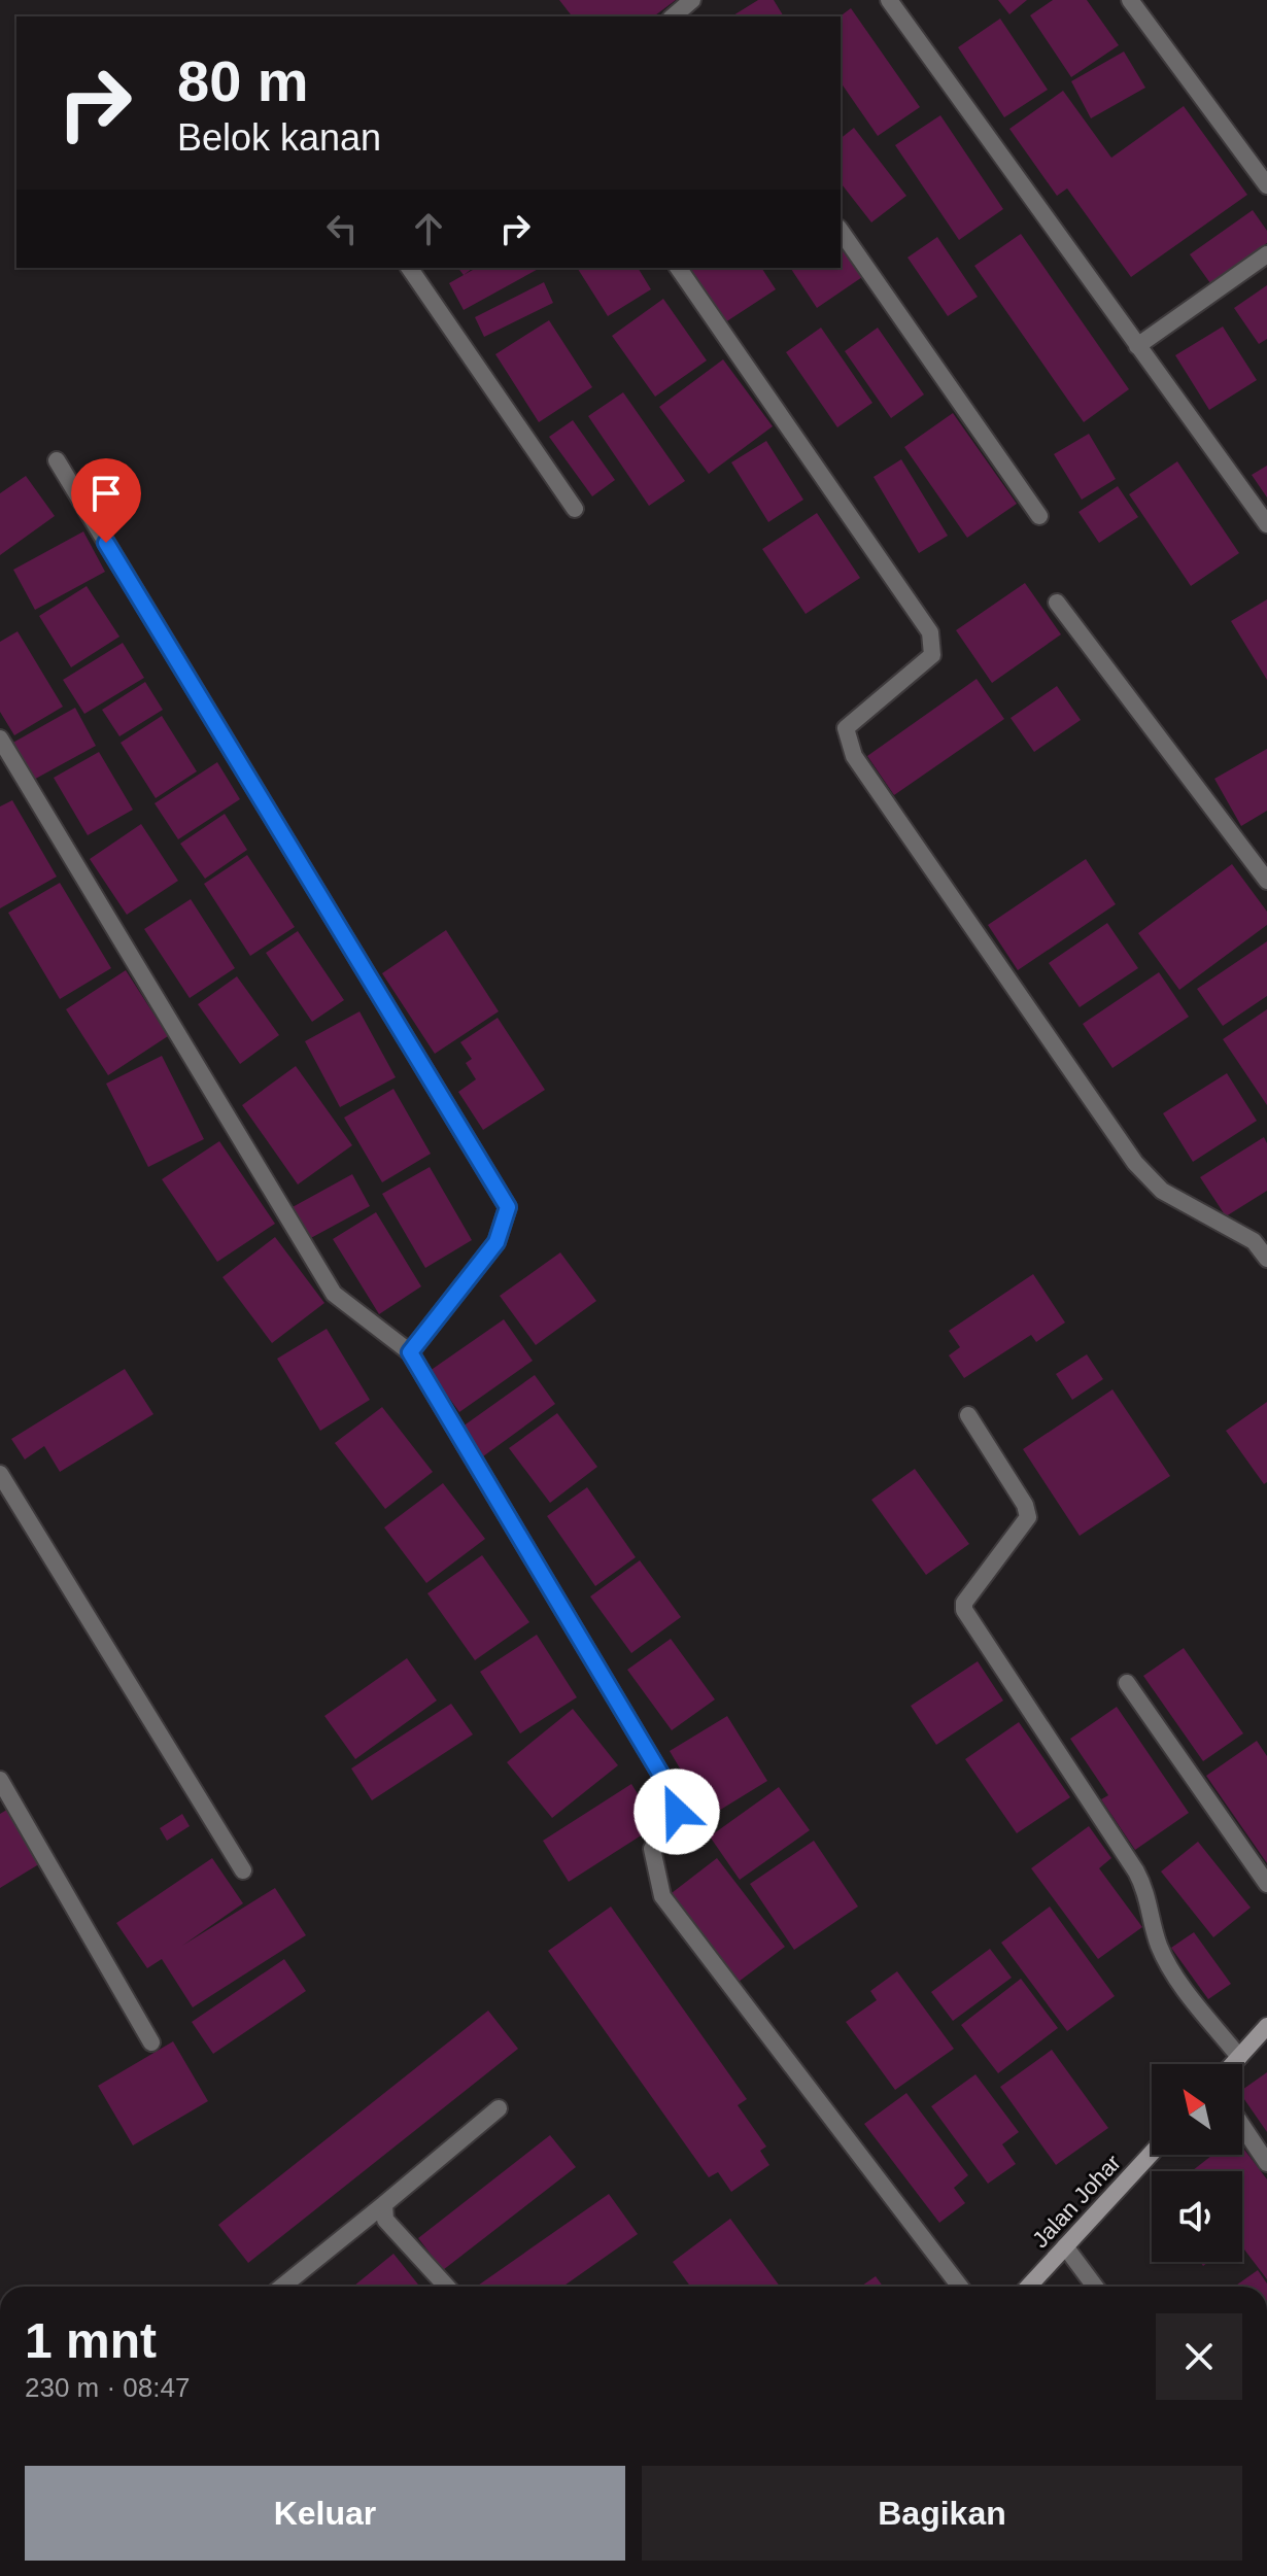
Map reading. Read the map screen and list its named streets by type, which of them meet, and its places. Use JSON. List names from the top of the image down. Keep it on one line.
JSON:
{"streets":{"street":["Jalan Johar"]},"north":"top left","page":{"turn":["80 m","Belok kanan"],"heading":["1 mnt","230 m · 08:47"],"buttons":["Keluar","Bagikan"]}}
